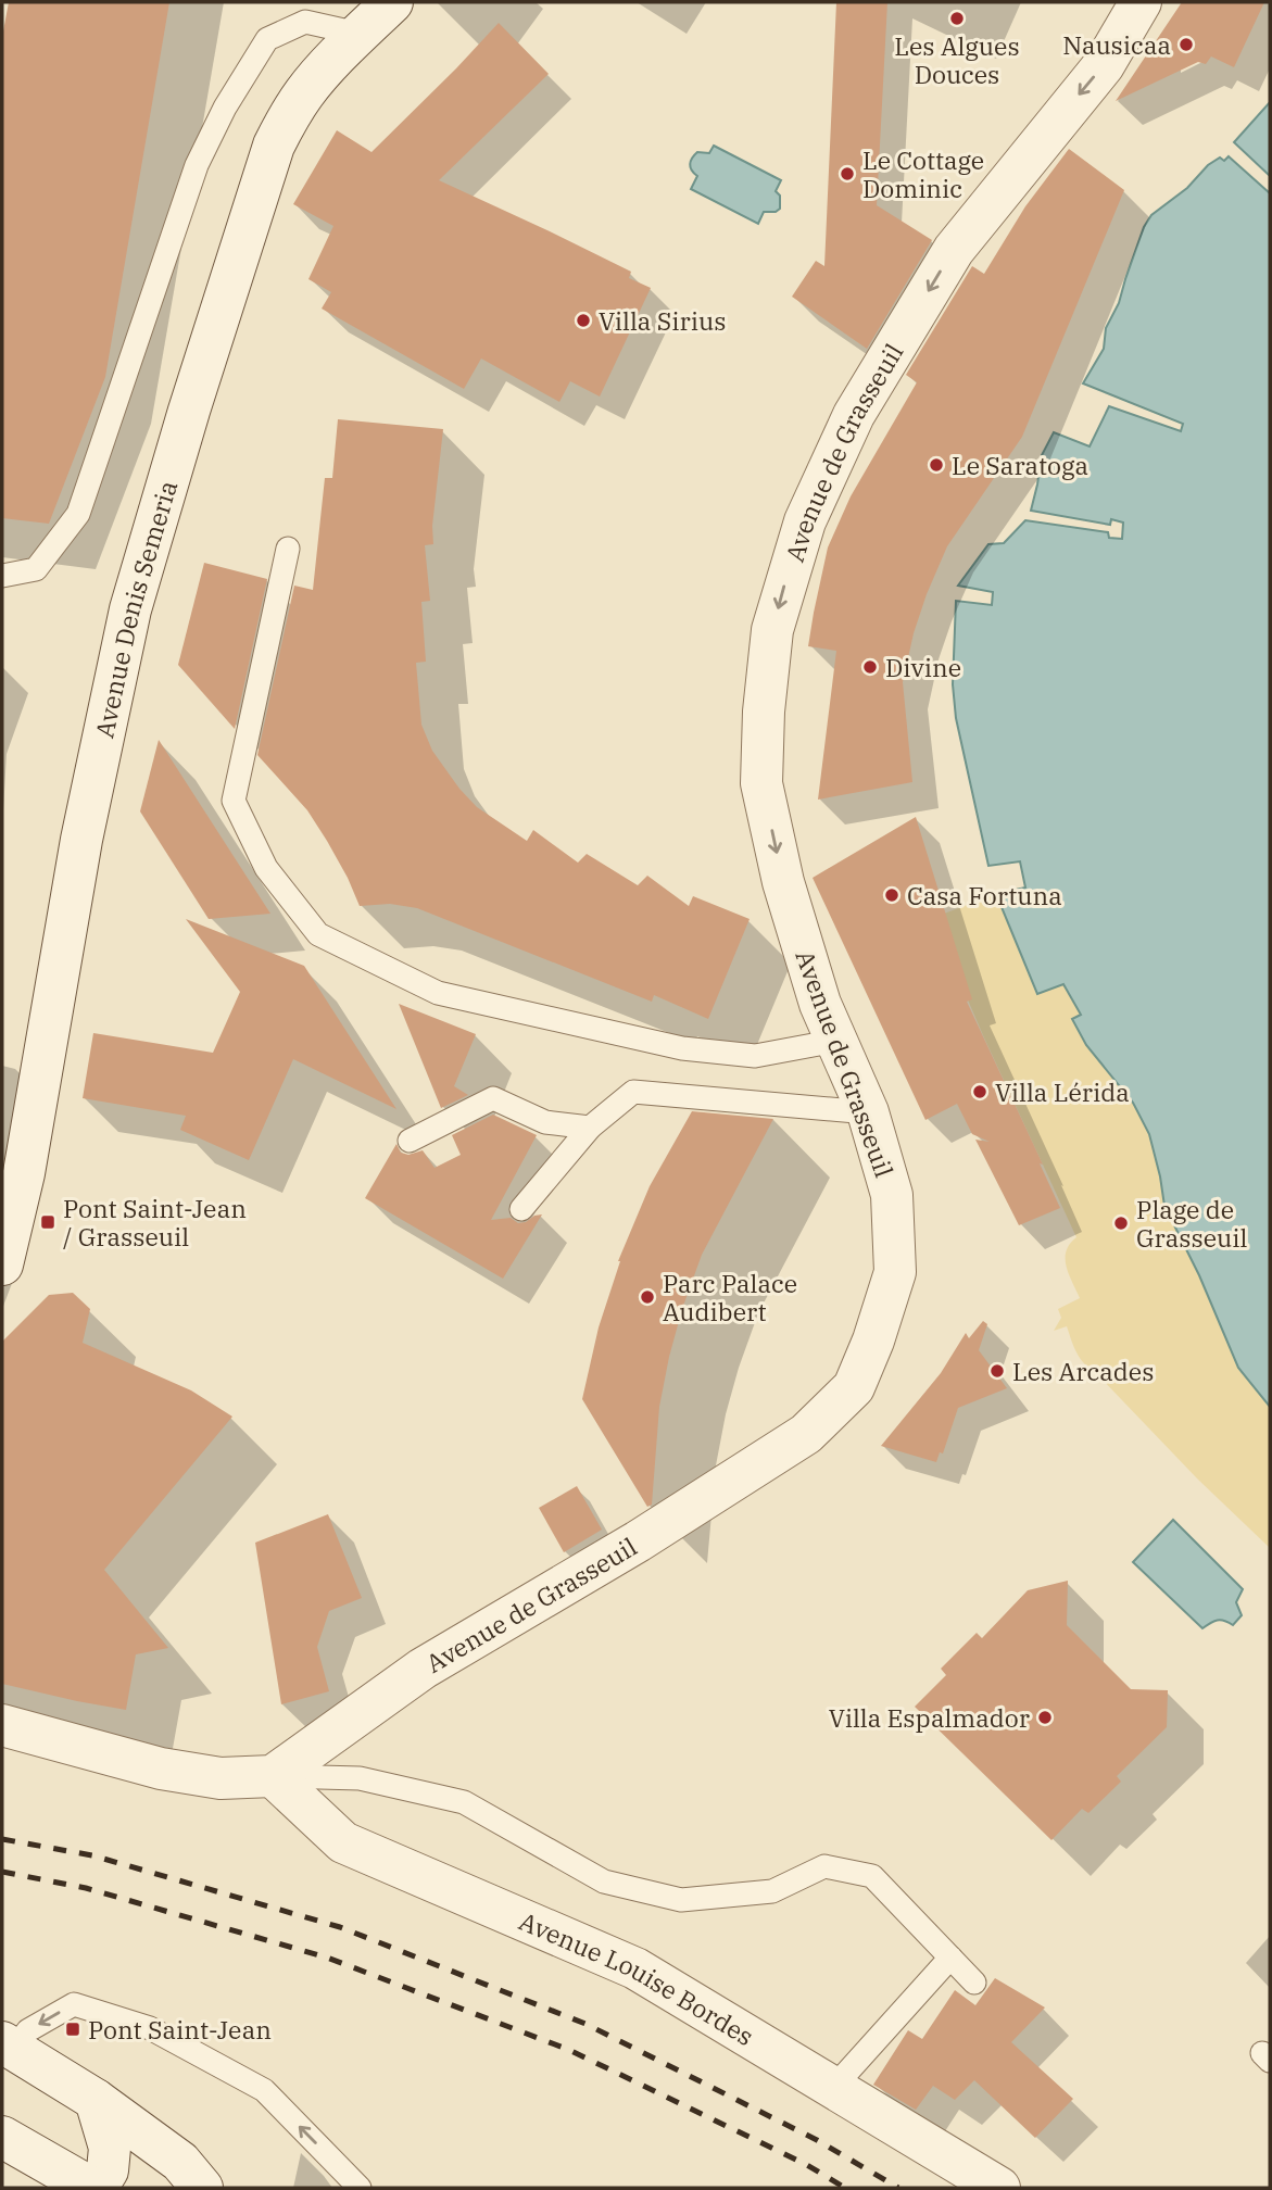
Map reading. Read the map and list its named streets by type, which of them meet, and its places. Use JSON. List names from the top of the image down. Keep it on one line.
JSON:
{"streets":{"street":["Avenue de Grasseuil","Avenue Denis Semeria","Avenue Louise Bordes"]},"crossings":[["Avenue de Grasseuil","Avenue Louise Bordes"]],"one_way":["Avenue de Grasseuil"],"places":{"other":["Les Algues Douces","Nausicaa","Le Cottage Dominic","Villa Sirius","Le Saratoga","Divine","Casa Fortuna","Villa Lérida","Plage de Grasseuil","Parc Palace Audibert","Les Arcades","Villa Espalmador"],"transit":["Pont Saint-Jean / Grasseuil","Pont Saint-Jean"]}}
